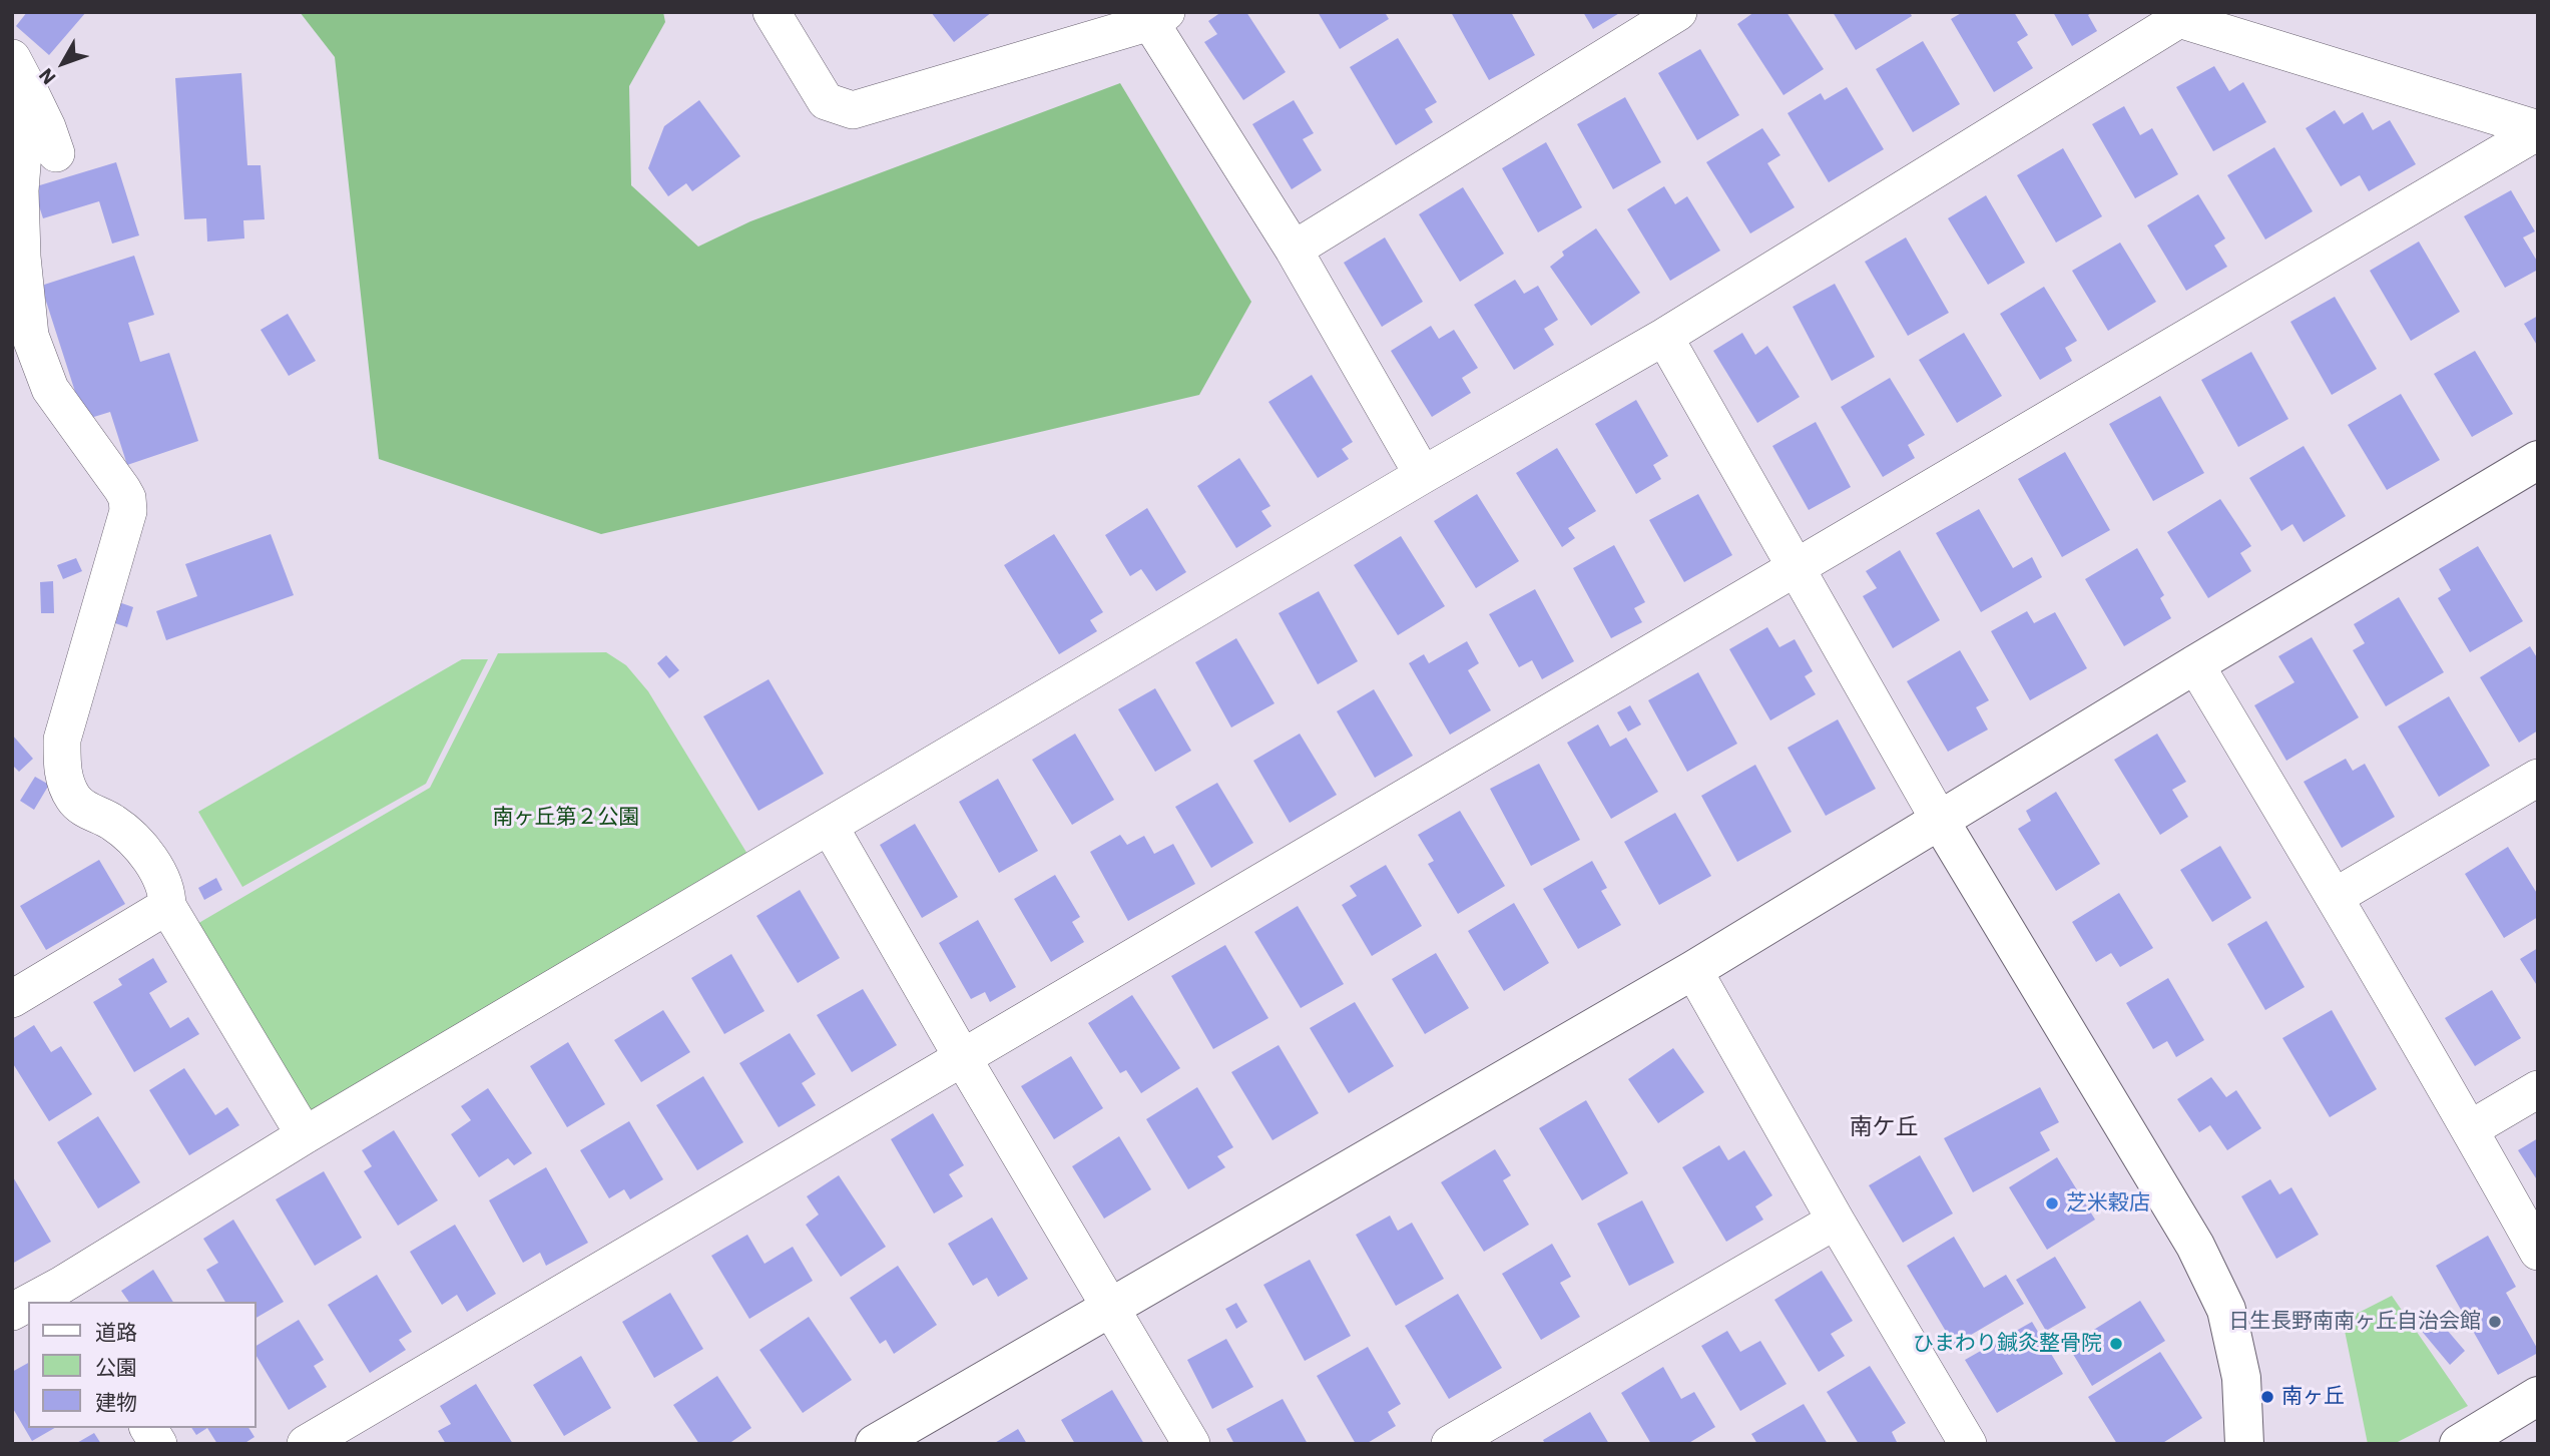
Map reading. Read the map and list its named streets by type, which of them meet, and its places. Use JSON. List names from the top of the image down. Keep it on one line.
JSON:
{"districts":["南ケ丘"],"parks":["南ヶ丘第２公園"],"places":["芝米穀店","日生長野南南ヶ丘自治会館","ひまわり鍼灸整骨院","南ヶ丘"],"legend":["道路","公園","建物"],"north":"bottom left"}
